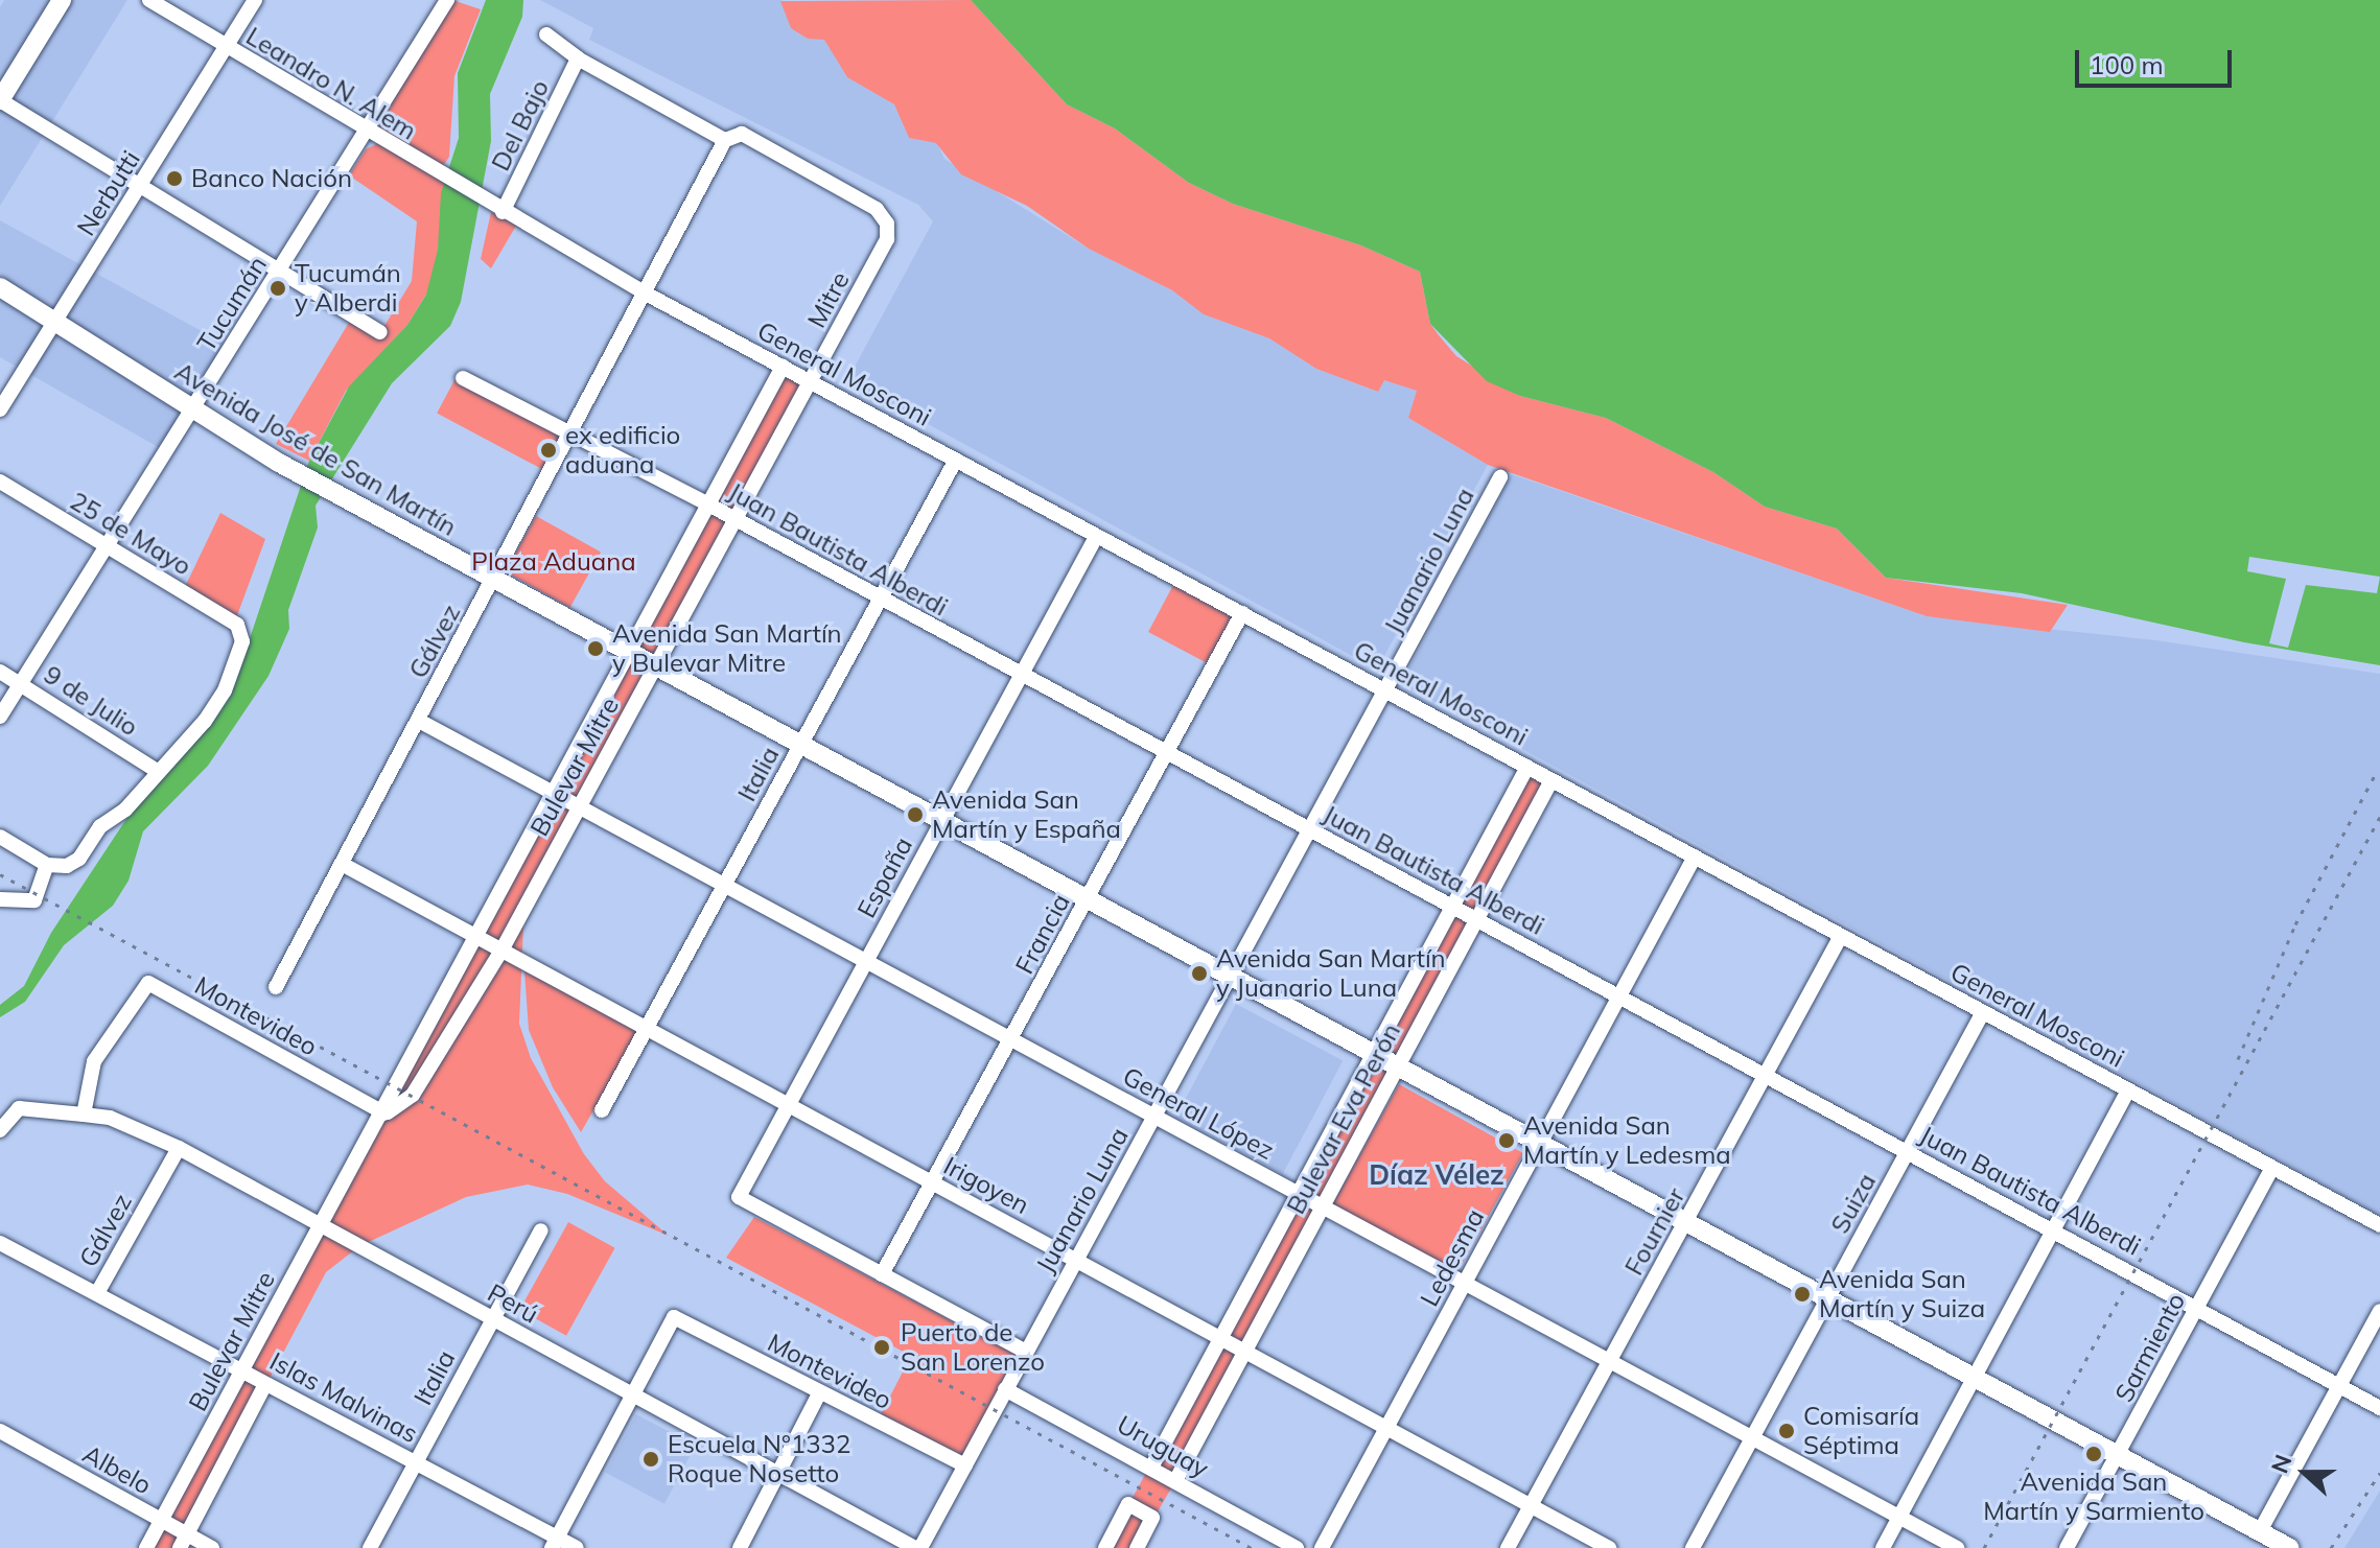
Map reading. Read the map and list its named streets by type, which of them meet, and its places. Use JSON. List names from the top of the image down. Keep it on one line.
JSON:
{"streets":{"main road":["Avenida José de San Martín"],"street":["Leandro N. Alem","Del Bajo","Nerbutti","Mitre","Tucumán","General Mosconi","25 de Mayo","Juan Bautista Alberdi","Juanario Luna","Gálvez","9 de Julio","Bulevar Mitre","Italia","España","Francia","Montevideo","General López","Bulevar Eva Perón","Irigoyen","Suiza","Fournier","Ledesma","Perú","Sarmiento","Islas Malvinas","Uruguay","Albelo"]},"crossings":[["Leandro N. Alem","Nerbutti"],["Leandro N. Alem","Tucumán"],["Leandro N. Alem","General Mosconi"],["Del Bajo","General Mosconi"],["Nerbutti","Avenida José de San Martín"],["Mitre","General Mosconi"],["Mitre","Gálvez"],["Mitre","Bulevar Mitre"],["Tucumán","Avenida José de San Martín"],["Tucumán","25 de Mayo"],["Tucumán","9 de Julio"],["General Mosconi","Juanario Luna"],["General Mosconi","Gálvez"],["General Mosconi","Bulevar Mitre"],["General Mosconi","Italia"],["General Mosconi","España"],["General Mosconi","Francia"],["General Mosconi","Bulevar Eva Perón"],["General Mosconi","Suiza"],["General Mosconi","Fournier"],["General Mosconi","Ledesma"],["General Mosconi","Sarmiento"],["Avenida José de San Martín","Juanario Luna"],["Avenida José de San Martín","Gálvez"],["Avenida José de San Martín","Bulevar Mitre"],["Avenida José de San Martín","Italia"],["Avenida José de San Martín","España"],["Avenida José de San Martín","Francia"],["Avenida José de San Martín","Bulevar Eva Perón"],["Avenida José de San Martín","Suiza"],["Avenida José de San Martín","Fournier"],["Avenida José de San Martín","Ledesma"],["Avenida José de San Martín","Sarmiento"],["25 de Mayo","9 de Julio"],["Juan Bautista Alberdi","Juanario Luna"],["Juan Bautista Alberdi","Gálvez"],["Juan Bautista Alberdi","Bulevar Mitre"],["Juan Bautista Alberdi","Italia"],["Juan Bautista Alberdi","España"],["Juan Bautista Alberdi","Francia"],["Juan Bautista Alberdi","Bulevar Eva Perón"],["Juan Bautista Alberdi","Suiza"],["Juan Bautista Alberdi","Fournier"],["Juan Bautista Alberdi","Ledesma"],["Juan Bautista Alberdi","Sarmiento"],["Juanario Luna","Montevideo"],["Juanario Luna","General López"],["Juanario Luna","Irigoyen"],["Juanario Luna","Perú"],["Juanario Luna","Uruguay"],["Gálvez","General López"],["Gálvez","Irigoyen"],["Gálvez","Perú"],["Gálvez","Islas Malvinas"],["Bulevar Mitre","Montevideo"],["Bulevar Mitre","General López"],["Bulevar Mitre","Irigoyen"],["Bulevar Mitre","Perú"],["Bulevar Mitre","Islas Malvinas"],["Bulevar Mitre","Albelo"],["Italia","General López"],["Italia","Irigoyen"],["Italia","Perú"],["Italia","Islas Malvinas"],["España","Francia"],["España","General López"],["España","Irigoyen"],["Francia","General López"],["Francia","Irigoyen"],["Montevideo","Perú"],["General López","Bulevar Eva Perón"],["General López","Suiza"],["General López","Fournier"],["General López","Ledesma"],["Bulevar Eva Perón","Irigoyen"],["Bulevar Eva Perón","Uruguay"],["Irigoyen","Fournier"],["Irigoyen","Ledesma"]],"districts":["Díaz Vélez"],"parks":["Plaza Aduana"],"places":["Banco Nación","Tucumán y Alberdi","ex edificio aduana","Avenida San Martín y Bulevar Mitre","Avenida San Martín y España","Avenida San Martín y Juanario Luna","Avenida San Martín y Ledesma","Avenida San Martín y Suiza","Puerto de San Lorenzo","Comisaría Séptima","Avenida San Martín y Sarmiento","Escuela N°1332 Roque Nosetto"],"scale_bar":"100 m","north":"left"}
